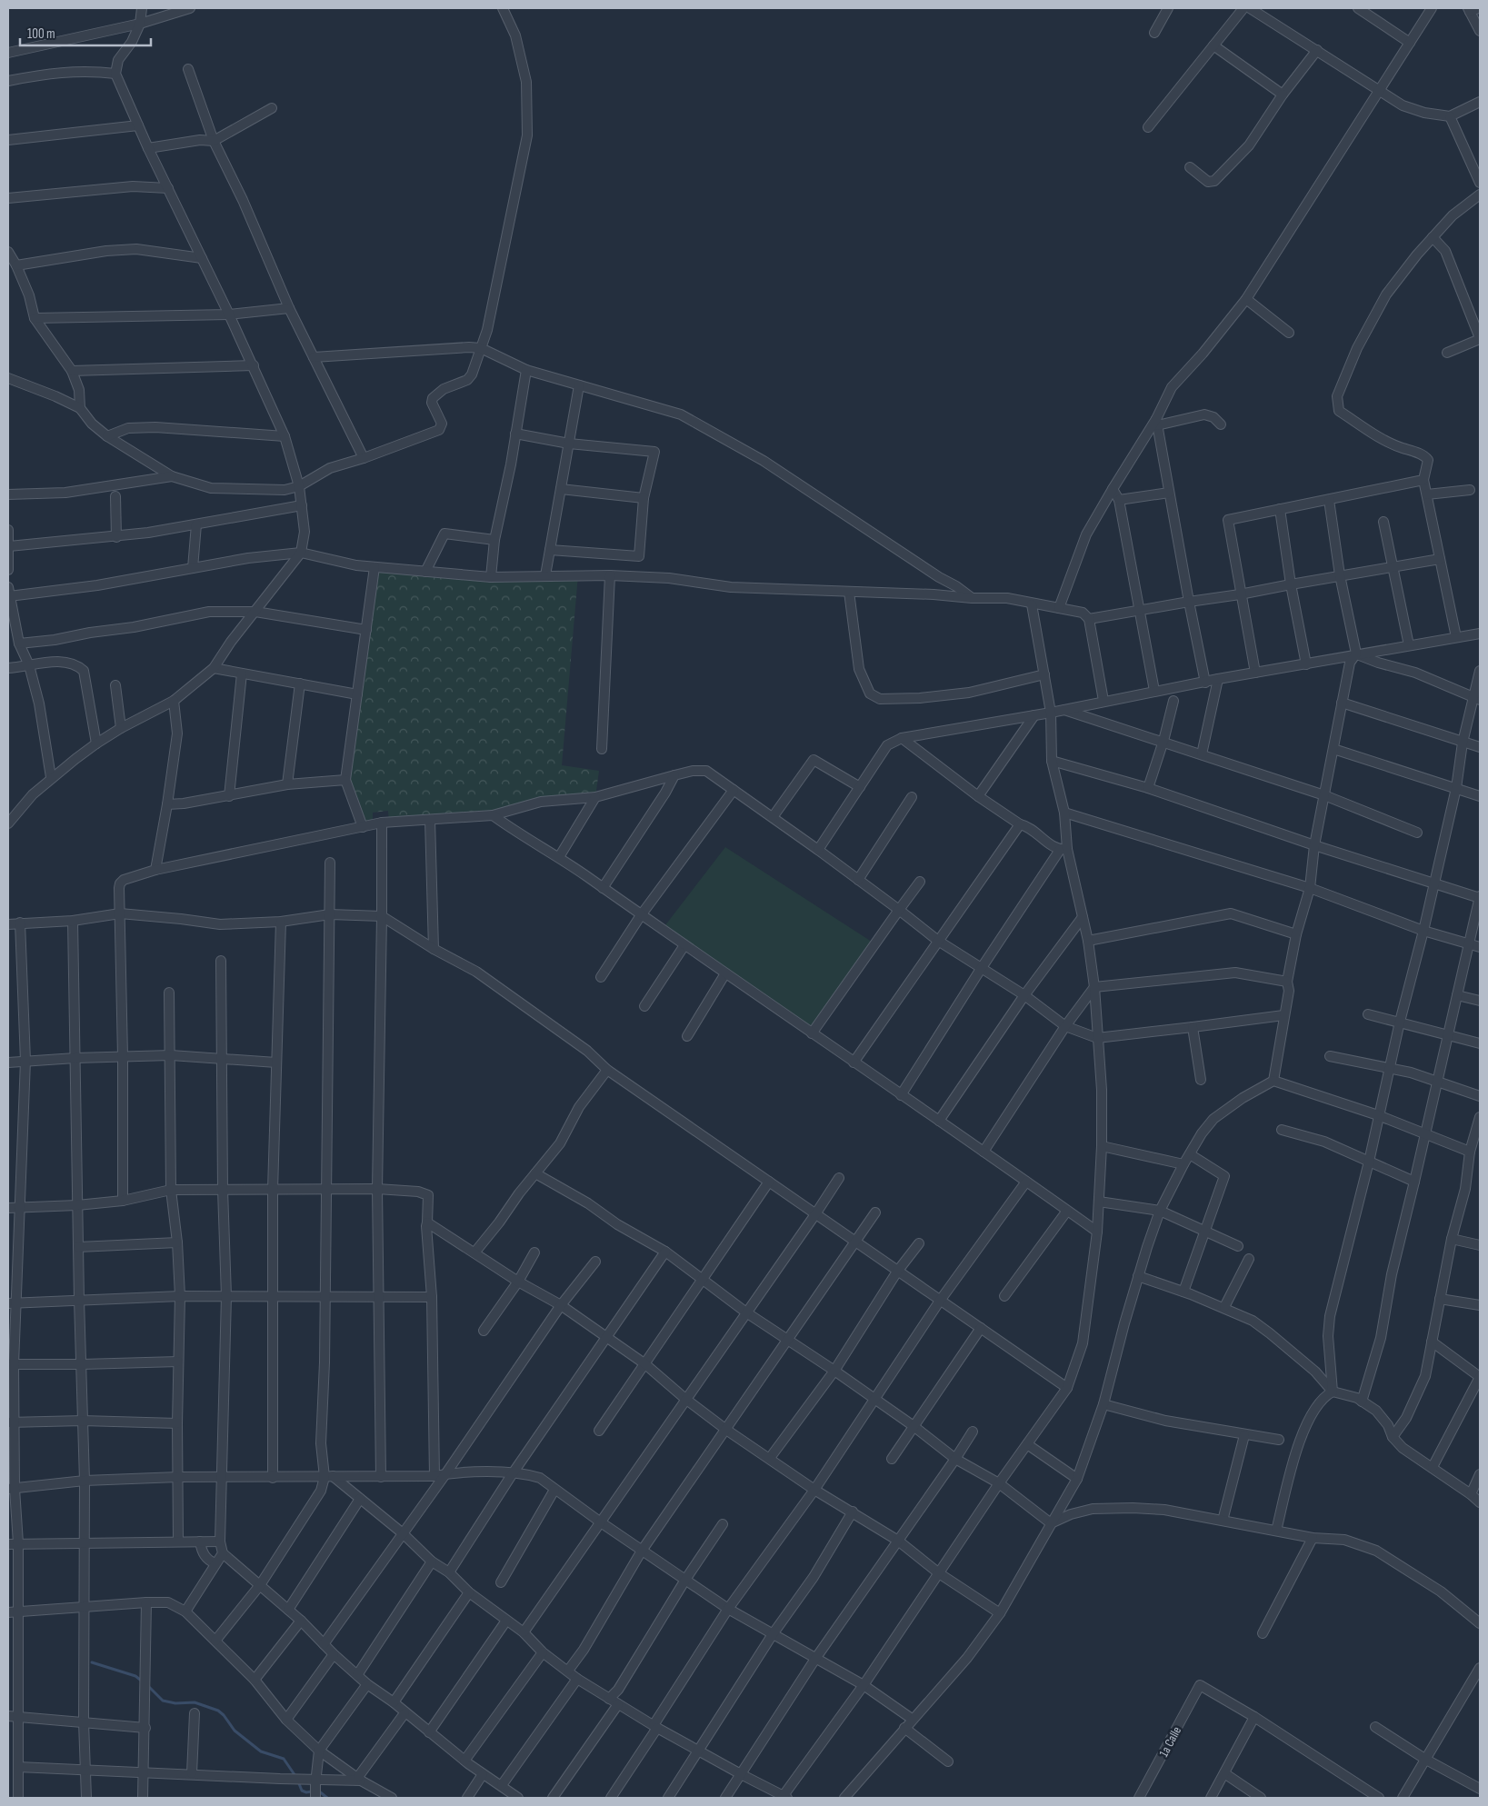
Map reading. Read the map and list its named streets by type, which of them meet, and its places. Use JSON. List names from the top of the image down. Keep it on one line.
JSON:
{"streets":{"street":["1a Calle"]},"scale_bar":"100 m"}
